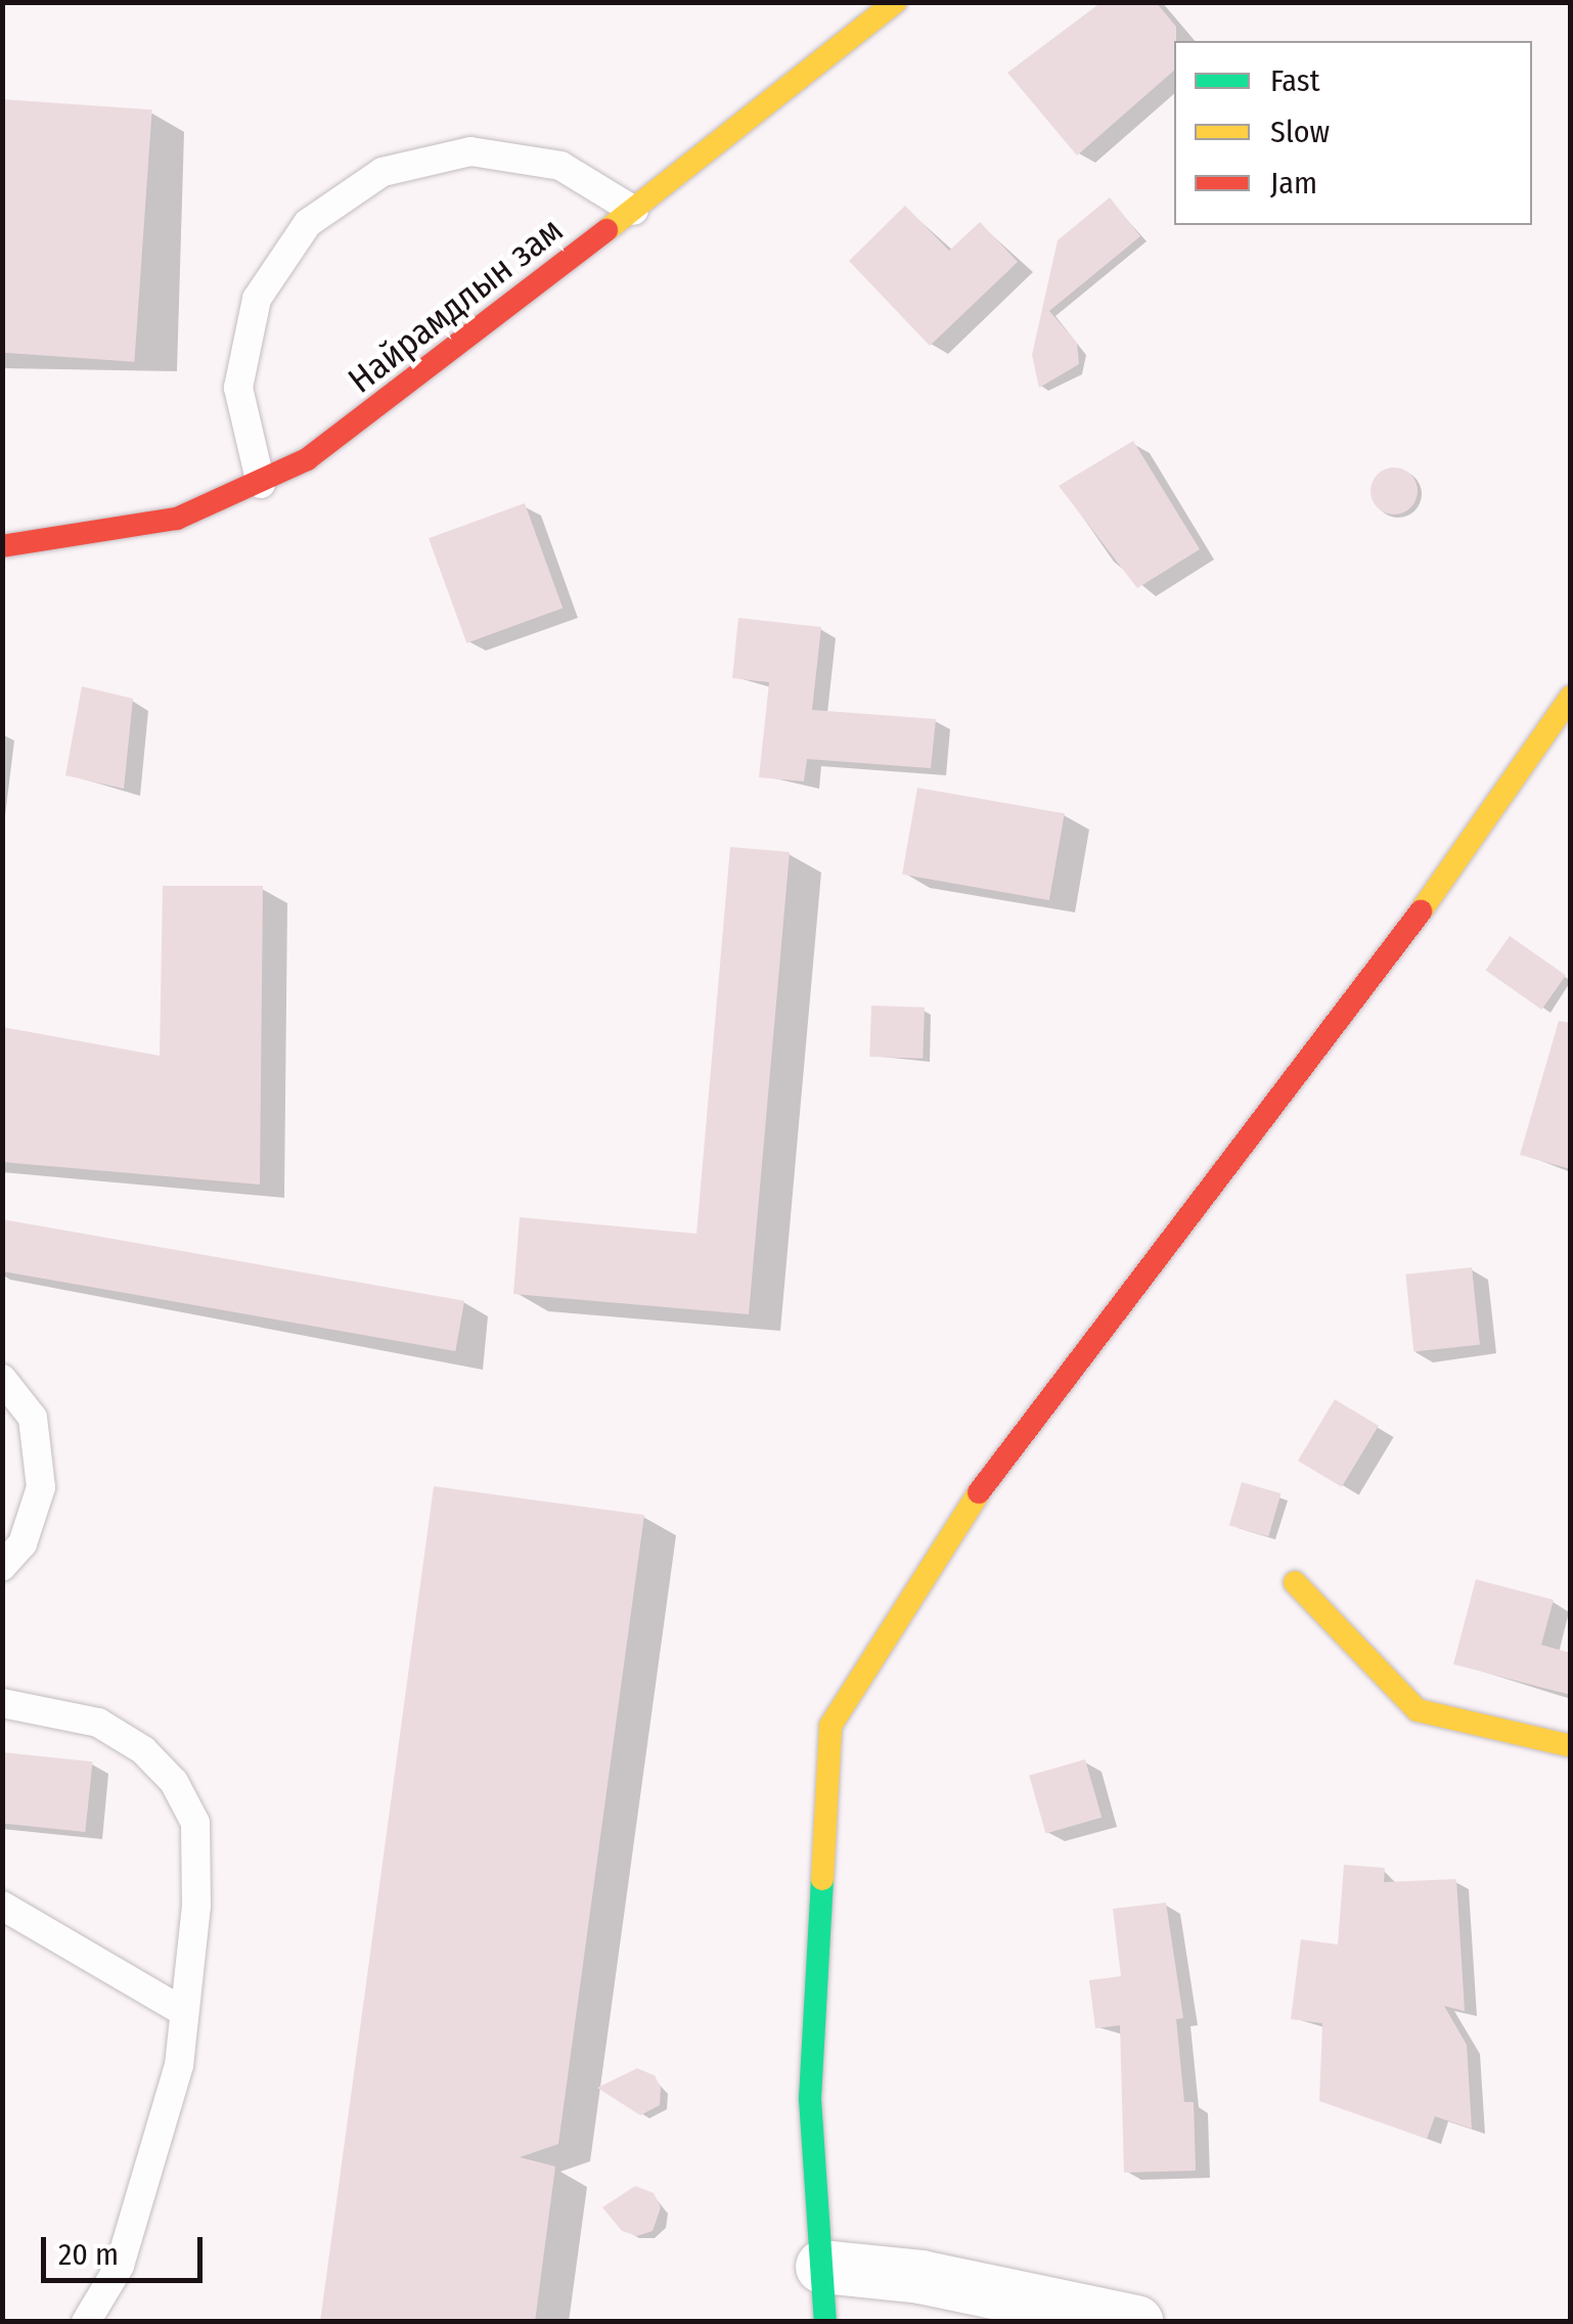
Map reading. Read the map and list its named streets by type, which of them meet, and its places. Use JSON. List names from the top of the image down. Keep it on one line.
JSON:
{"streets":{"street":["Найрамдлын зам"]},"legend":["Fast","Slow","Jam"],"scale_bar":"20 m"}
